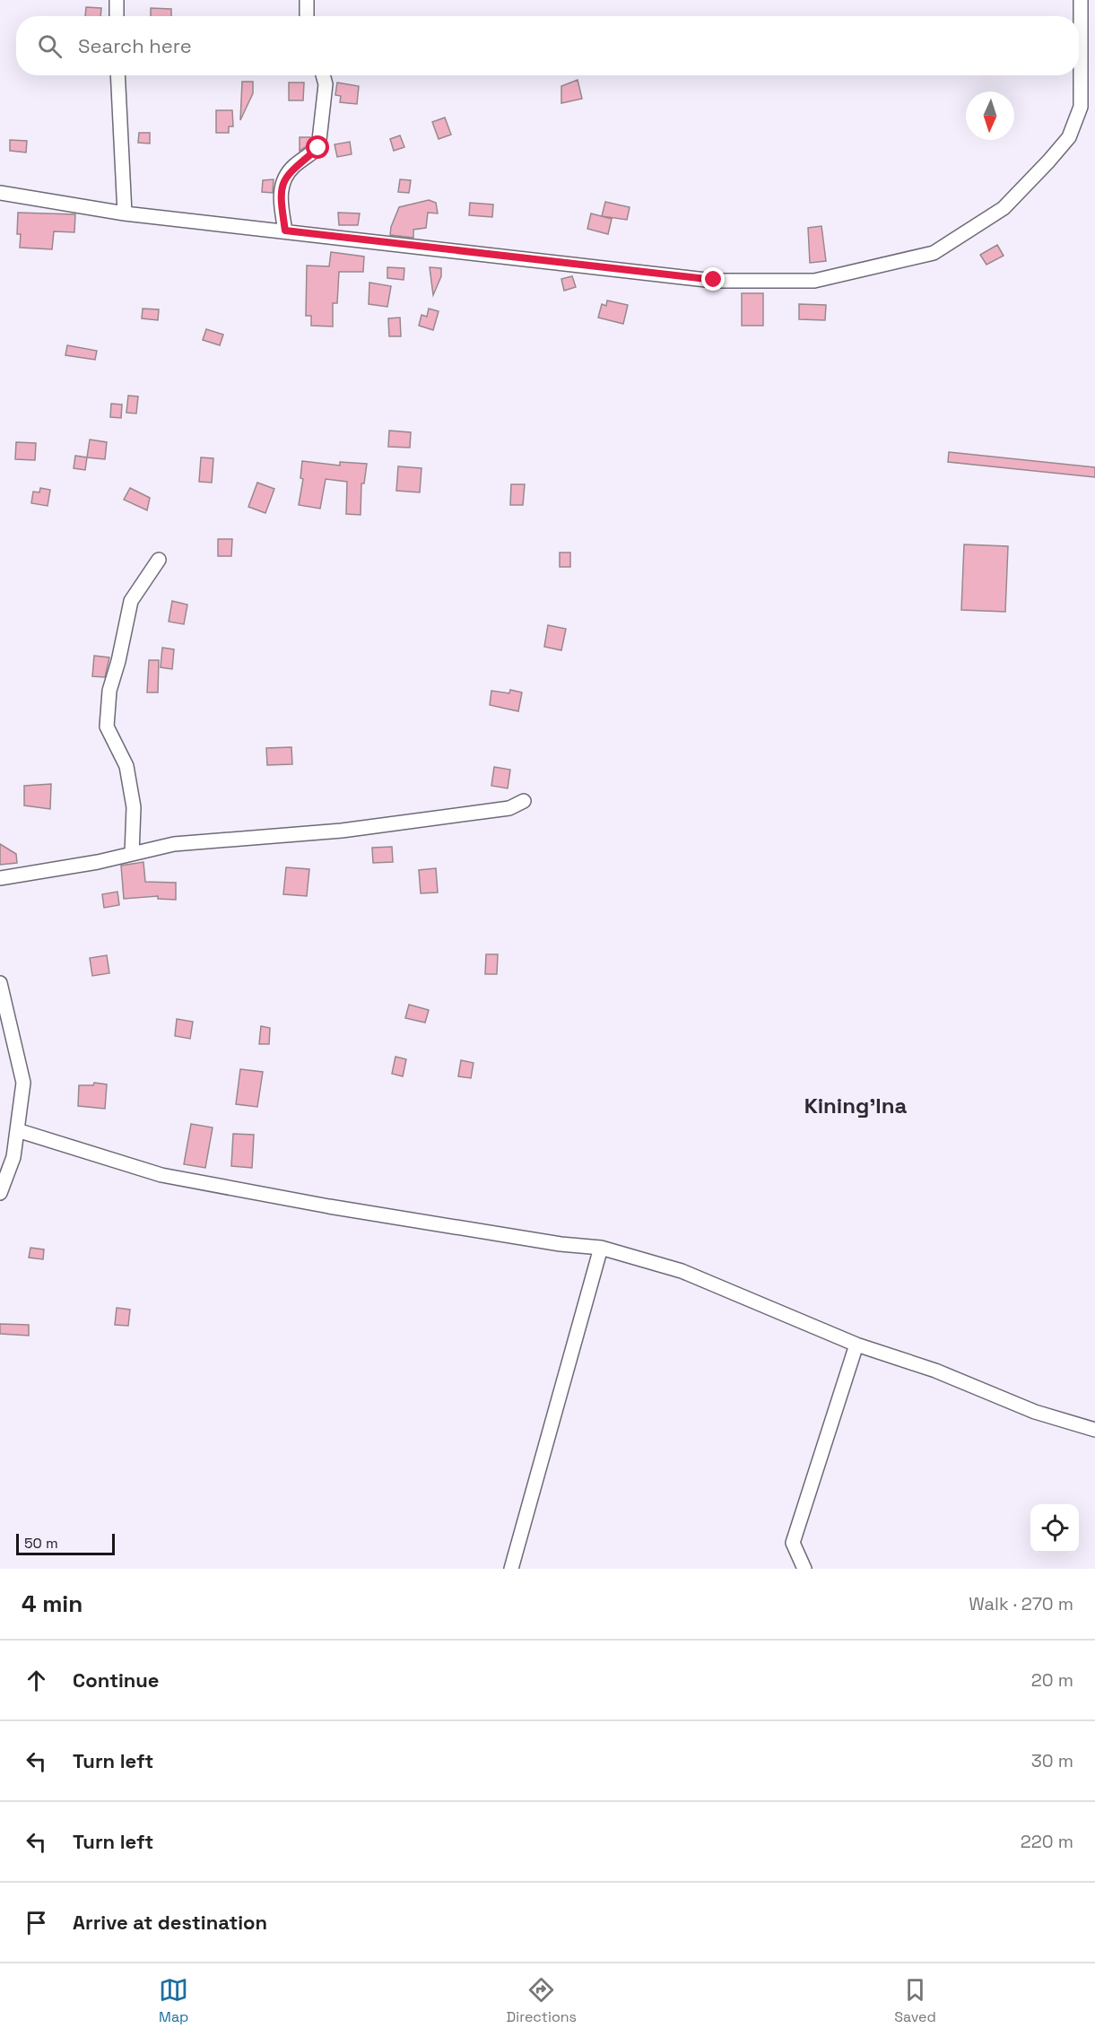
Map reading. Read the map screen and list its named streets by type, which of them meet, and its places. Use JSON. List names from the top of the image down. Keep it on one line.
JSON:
{"districts":["Kining'Ina"],"scale_bar":"50 m","north":"bottom","page":{"search":"Search here","scale":"50 m","heading":["4 min","Walk · 270 m"],"list":[["Continue","20 m"],["Turn left","30 m"],["Turn left","220 m"],"Arrive at destination"],"nav":["Map","Directions","Saved"]}}
